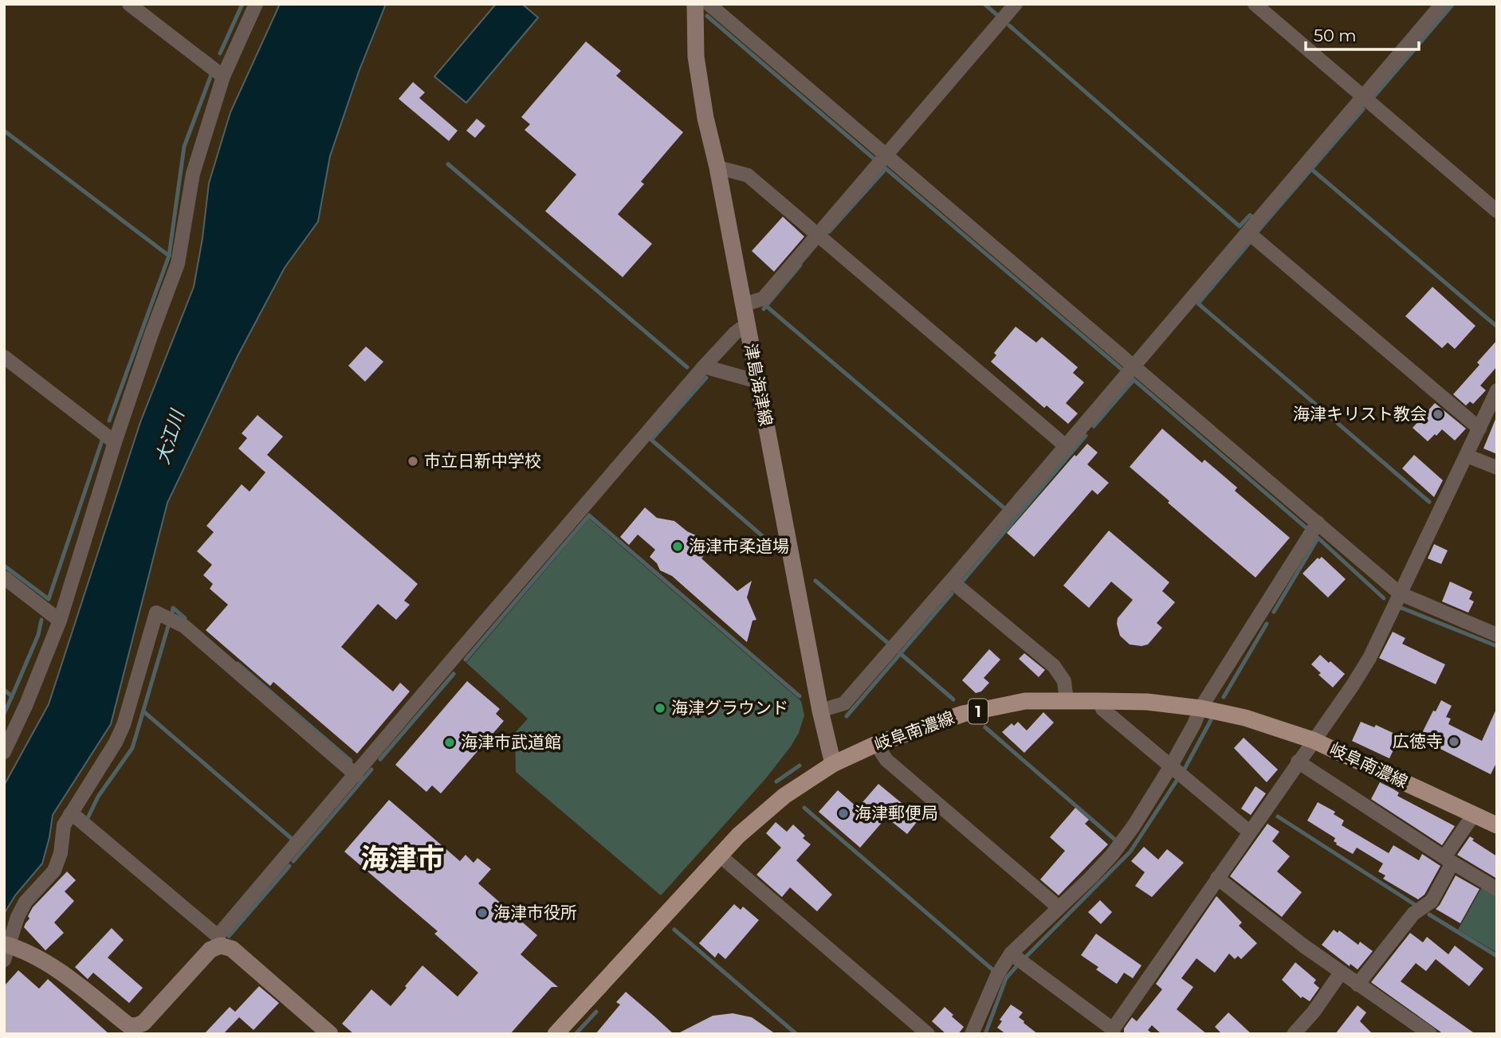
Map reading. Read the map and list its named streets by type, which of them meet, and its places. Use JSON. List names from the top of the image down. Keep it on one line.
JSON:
{"streets":{"main road":["津島海津線","1","岐阜南濃線"]},"crossings":[["津島海津線","岐阜南濃線"]],"districts":["海津市"],"water":["大江川"],"places":["海津キリスト教会","市立日新中学校","海津市柔道場","海津グラウンド","広徳寺","海津市武道館","海津郵便局","海津市役所"],"scale_bar":"50 m"}
